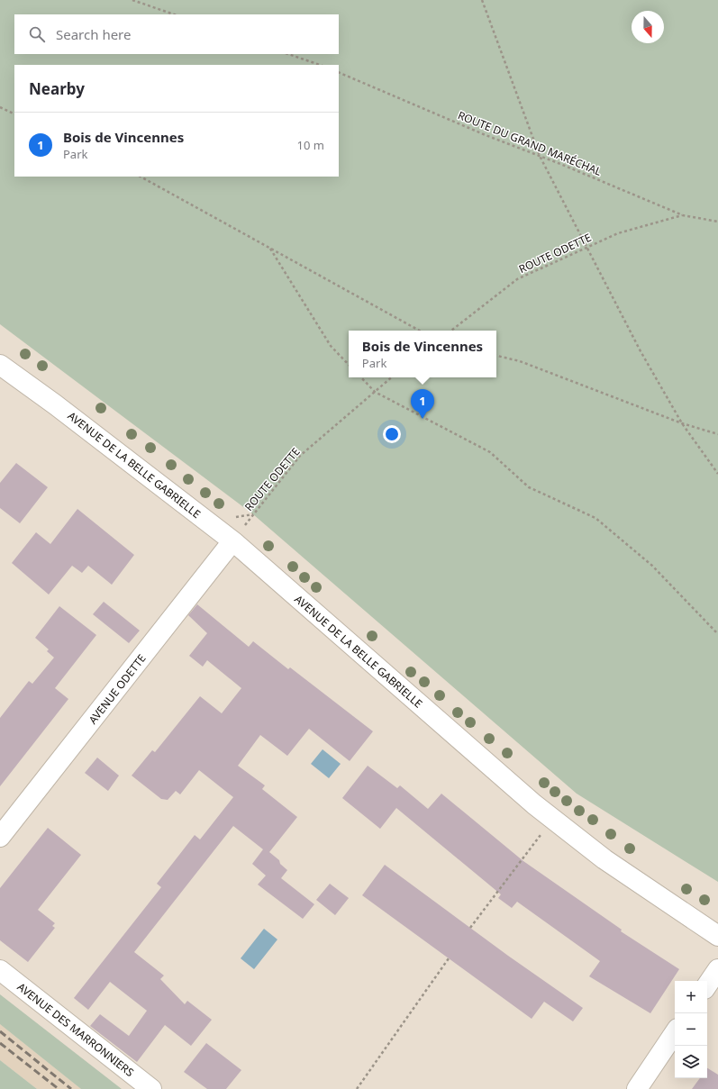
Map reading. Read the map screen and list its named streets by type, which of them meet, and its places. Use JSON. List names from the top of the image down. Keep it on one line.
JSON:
{"streets":{"street":["AVENUE DE LA BELLE GABRIELLE","AVENUE ODETTE","AVENUE DES MARRONNIERS"],"path":["ROUTE DU GRAND MARÉCHAL","ROUTE ODETTE"]},"crossings":[["ROUTE DU GRAND MARÉCHAL","ROUTE ODETTE"],["ROUTE ODETTE","AVENUE DE LA BELLE GABRIELLE"],["ROUTE ODETTE","AVENUE ODETTE"],["AVENUE DE LA BELLE GABRIELLE","AVENUE ODETTE"]],"north":"bottom","page":{"search":"Search here","heading":"Nearby","list":[{"mark":"1","name":"Bois de Vincennes","note":"Park","value":"10 m"}],"popup":["Bois de Vincennes","Park"],"pins":"1","map_buttons":["+","−"]}}
